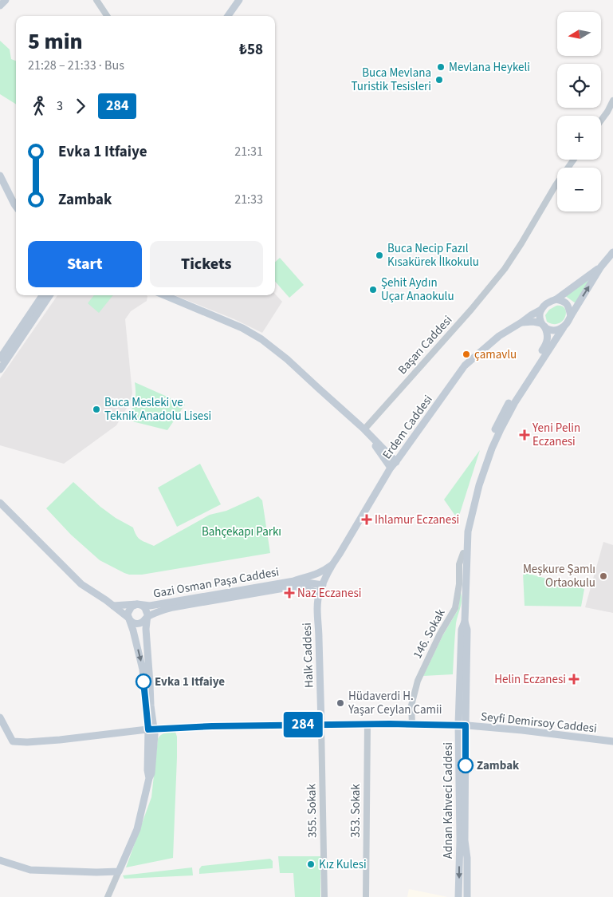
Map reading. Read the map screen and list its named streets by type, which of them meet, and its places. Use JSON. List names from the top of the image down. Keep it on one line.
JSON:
{"streets":{"main road":["Erdem Caddesi","Gazi Osman Paşa Caddesi","Halk Caddesi","Seyfi Demirsoy Caddesi","Adnan Kahveci Caddesi"],"street":["Başarı Caddesi","146. Sokak","355. Sokak","353. Sokak"]},"crossings":[["Erdem Caddesi","Gazi Osman Paşa Caddesi"],["Erdem Caddesi","Halk Caddesi"],["Gazi Osman Paşa Caddesi","Halk Caddesi"],["146. Sokak","Seyfi Demirsoy Caddesi"],["Halk Caddesi","Seyfi Demirsoy Caddesi"],["Halk Caddesi","355. Sokak"],["Seyfi Demirsoy Caddesi","Adnan Kahveci Caddesi"],["Seyfi Demirsoy Caddesi","355. Sokak"],["Seyfi Demirsoy Caddesi","353. Sokak"]],"parks":["Bahçekapı Parkı"],"places":{"other":["Mevlana Heykeli","Buca Mevlana Turistik Tesisleri","Buca Necip Fazıl Kısakürek İlkokulu","Şehit Aydın Uçar Anaokulu","çamavlu","Buca Mesleki ve Teknik Anadolu Lisesi","Meşkure Şamlı Ortaokulu","Evka 1 Itfaiye","Hüdaverdi H. Yaşar Ceylan Camii","Zambak","Kız Kulesi"],"health":["Yeni Pelin Eczanesi","Ihlamur Eczanesi","Naz Eczanesi","Helin Eczanesi"]},"lines":["bus line 284"],"north":"left","page":{"on_map":"284","map_buttons":["+","−"],"heading":["5 min","21:28 – 21:33 · Bus","₺58"],"legs":["3","284"],"list":[{"name":"Evka 1 Itfaiye","value":"21:31"},{"name":"Zambak","value":"21:33"}],"buttons":["Start","Tickets"]}}
